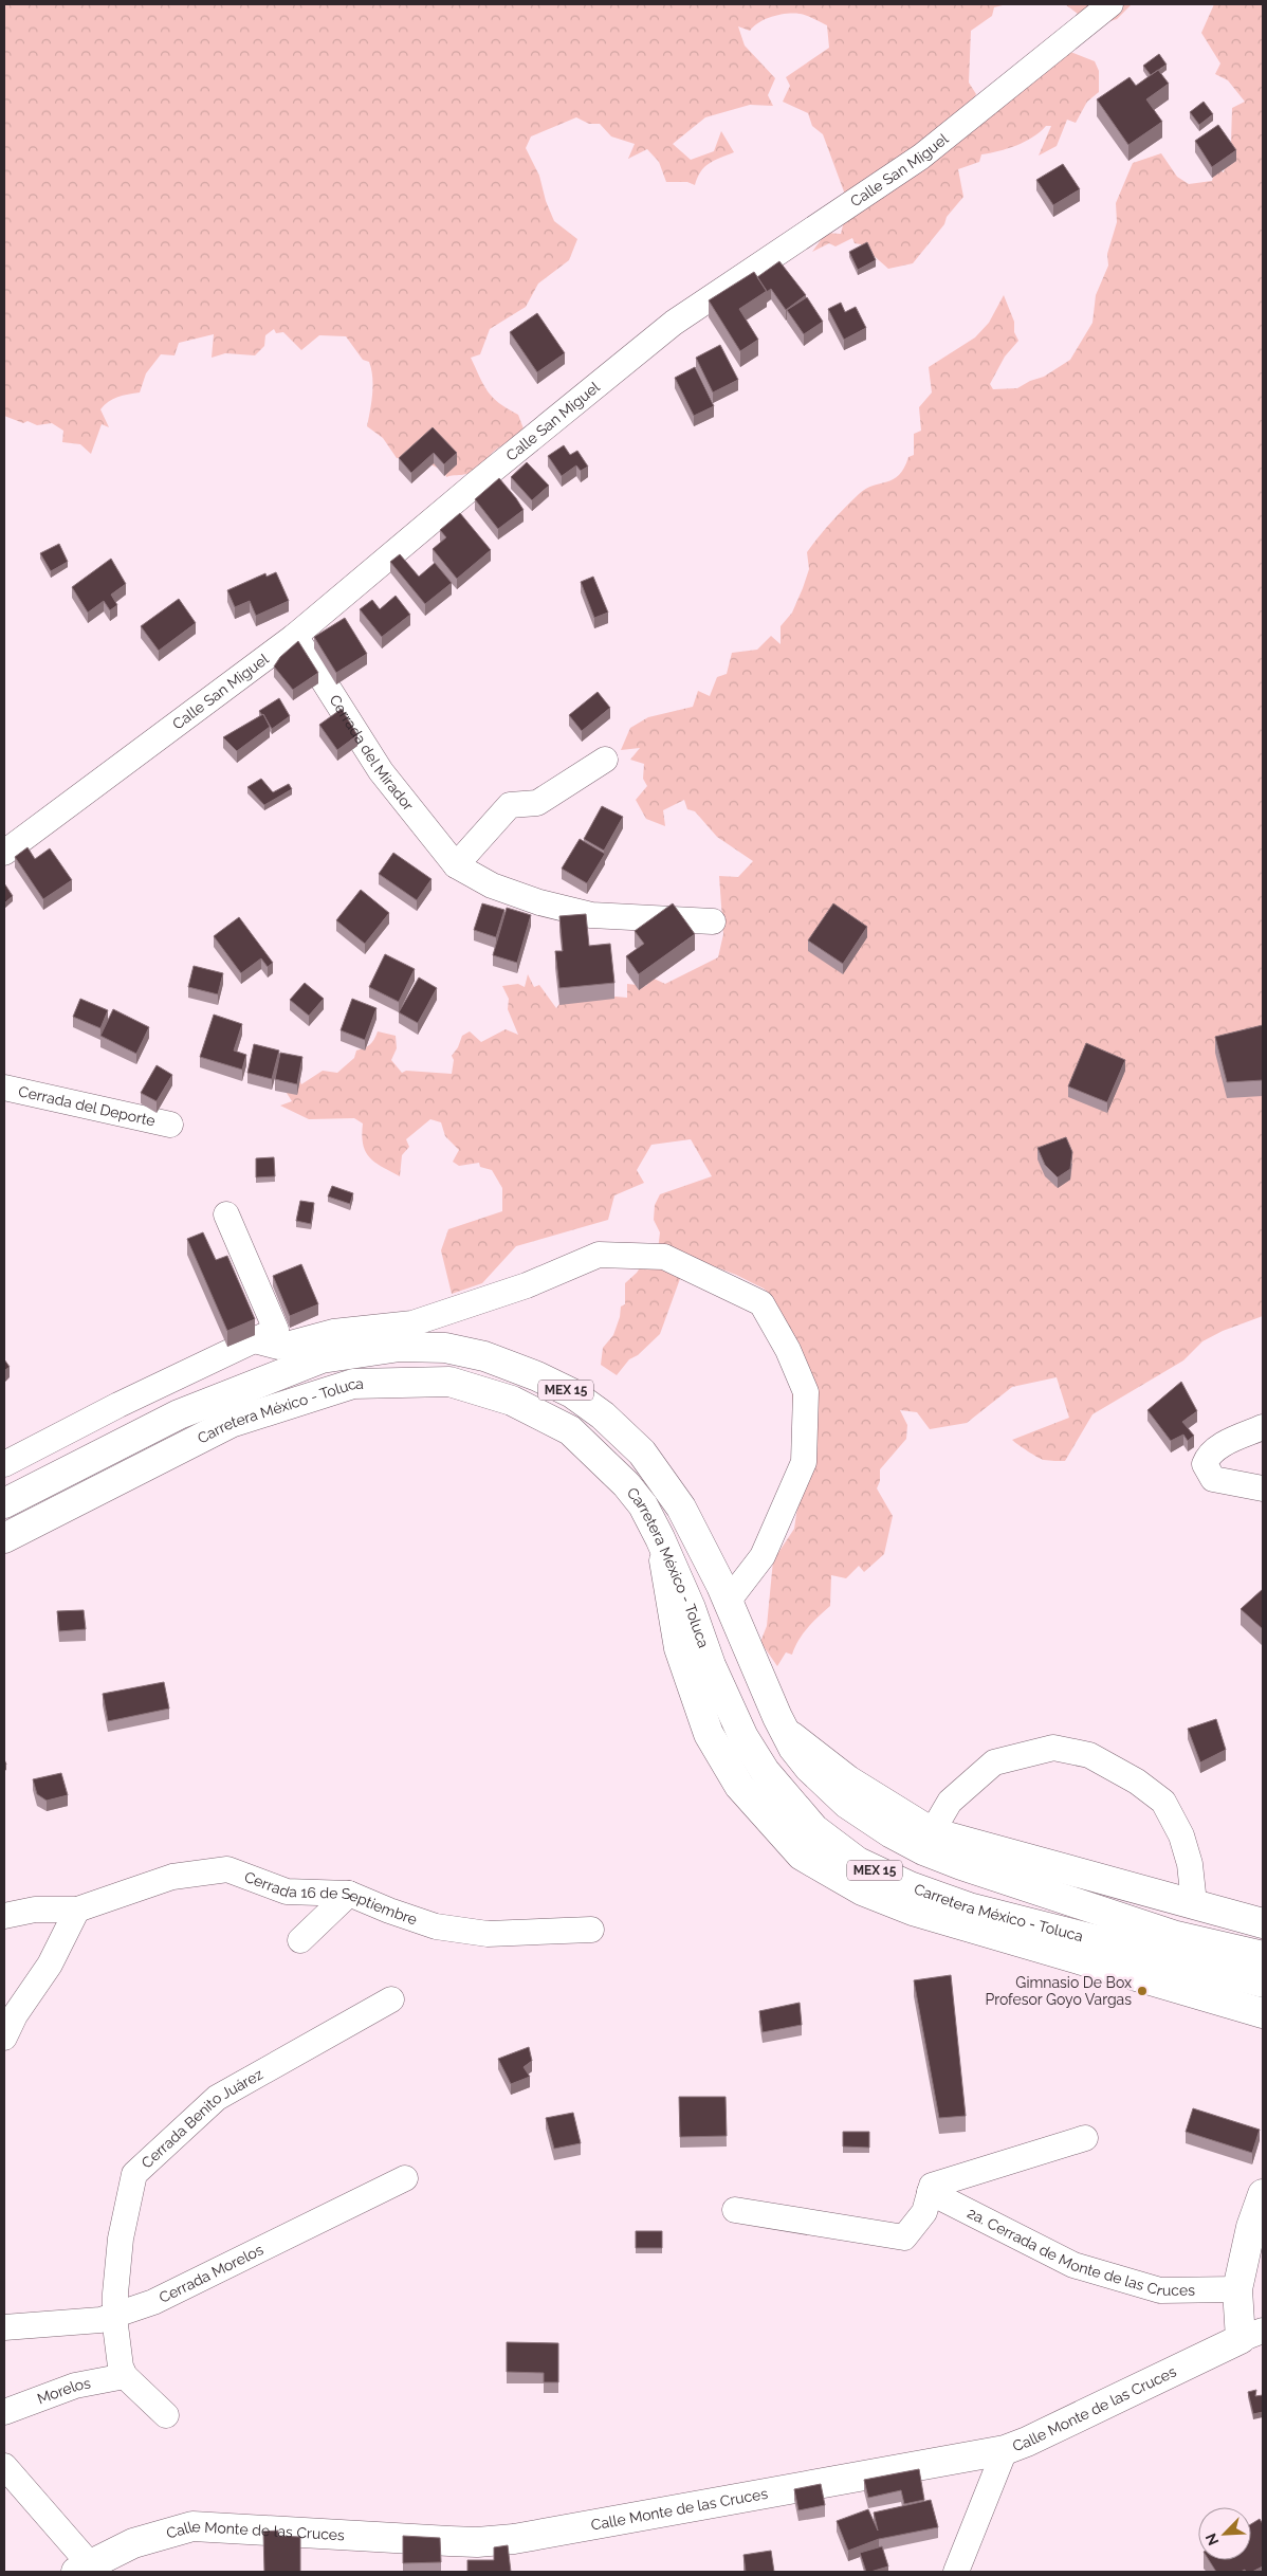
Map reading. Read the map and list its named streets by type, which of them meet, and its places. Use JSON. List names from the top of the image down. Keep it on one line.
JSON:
{"streets":{"main road":["MEX 15","Carretera México - Toluca","Calle Monte de las Cruces"],"street":["Calle San Miguel","Cerrada del Mirador","Cerrada del Deporte","Cerrada 16 de Septiembre","Cerrada Benito Juárez","2a. Cerrada de Monte de las Cruces","Cerrada Morelos","Morelos"]},"crossings":[["Calle San Miguel","Cerrada del Mirador"],["Cerrada Benito Juárez","Cerrada Morelos"],["Cerrada Benito Juárez","Morelos"]],"places":["Gimnasio De Box Profesor Goyo Vargas"],"north":"bottom left"}
